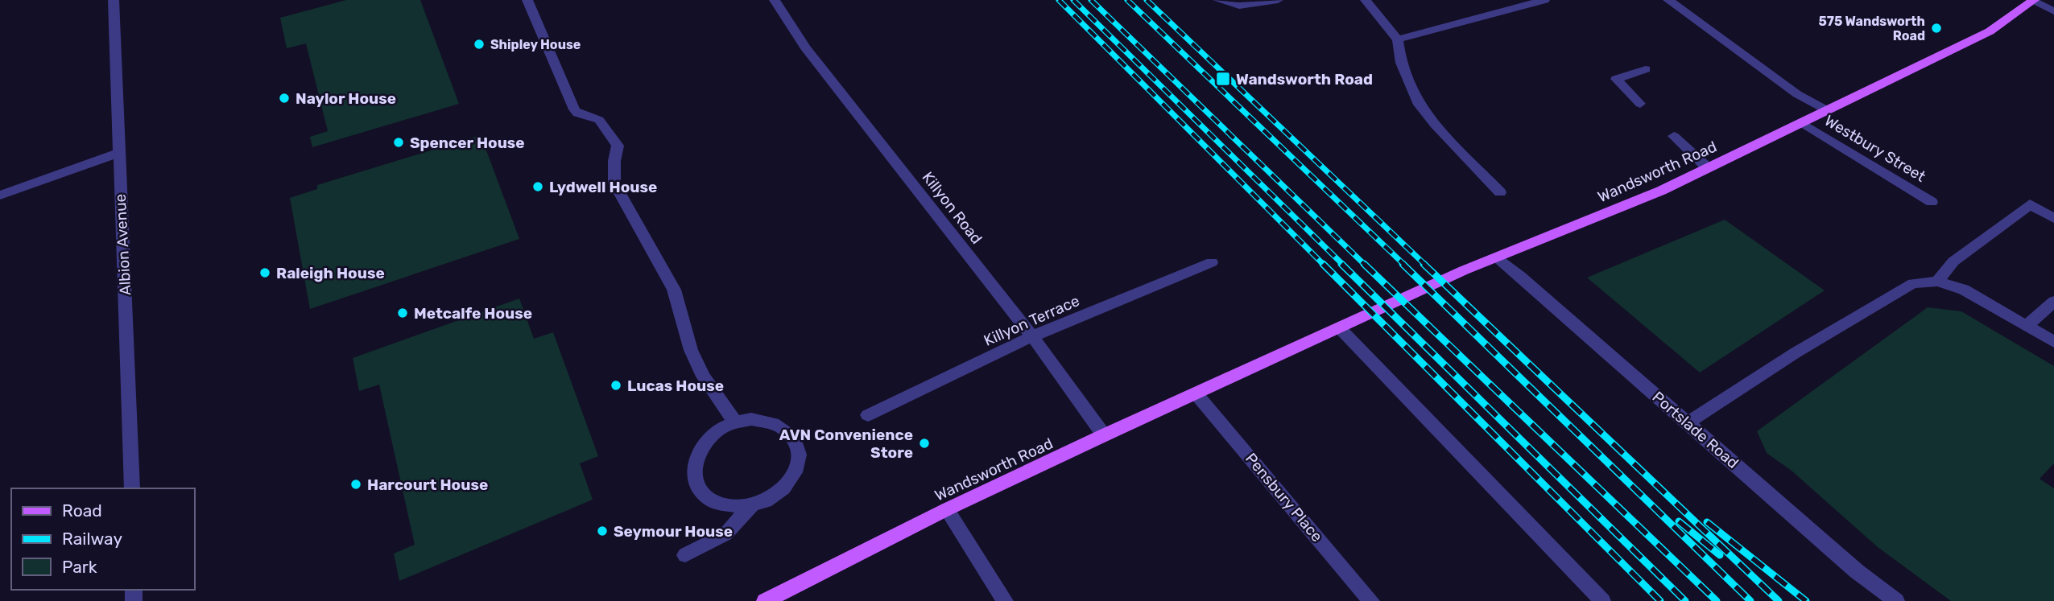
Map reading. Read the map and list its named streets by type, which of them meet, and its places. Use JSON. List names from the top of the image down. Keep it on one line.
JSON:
{"streets":{"main road":["Wandsworth Road"],"street":["Westbury Street","Killyon Road","Albion Avenue","Killyon Terrace","Portslade Road","Pensbury Place"]},"crossings":[["Westbury Street","Wandsworth Road"],["Wandsworth Road","Killyon Road"],["Wandsworth Road","Portslade Road"],["Wandsworth Road","Pensbury Place"],["Killyon Road","Killyon Terrace"]],"places":{"other":["575 Wandsworth Road","Shipley House","Naylor House","Spencer House","Lydwell House","Raleigh House","Metcalfe House","Lucas House","AVN Convenience Store","Harcourt House","Seymour House"],"transit":["Wandsworth Road"]},"legend":["Road","Railway","Park"]}
